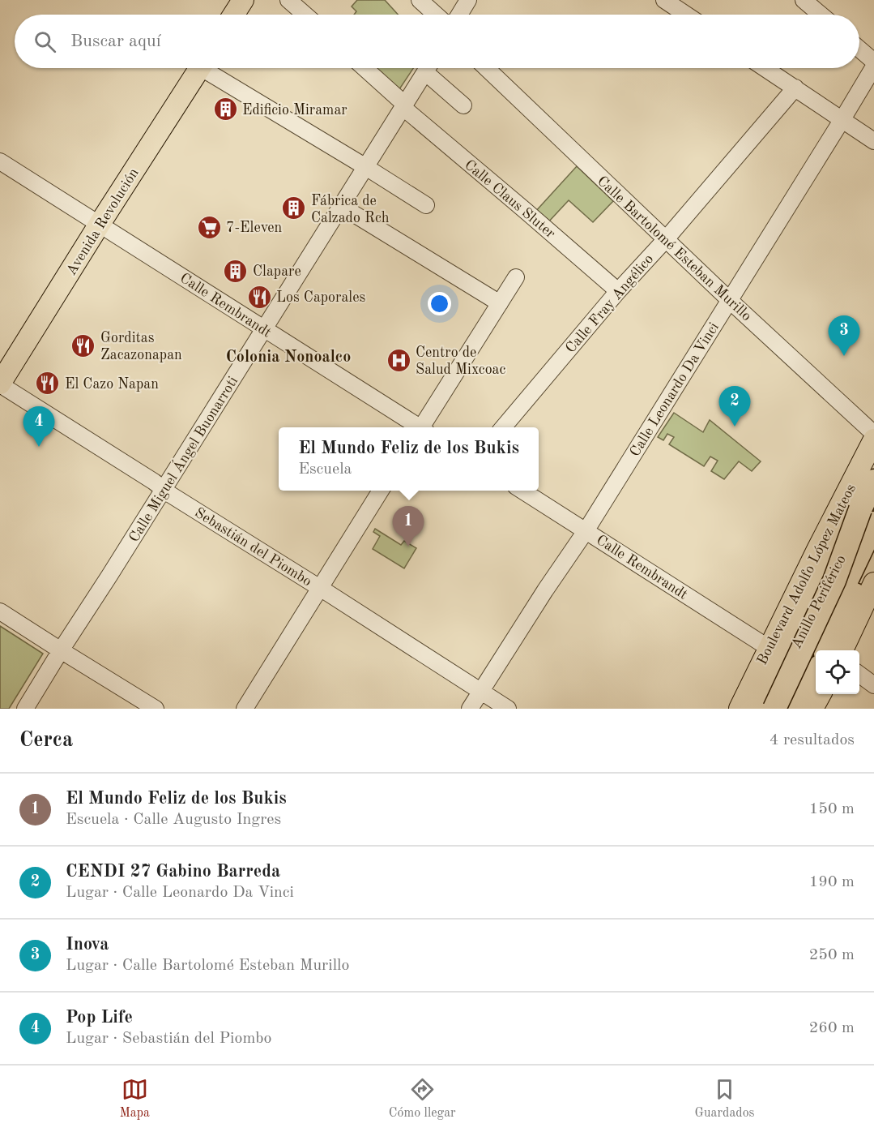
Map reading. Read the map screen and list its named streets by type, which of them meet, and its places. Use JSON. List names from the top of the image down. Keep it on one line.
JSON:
{"streets":{"main road":["Avenida Revolución","Boulevard Adolfo López Mateos"],"street":["Calle Claus Sluter","Calle Bartolomé Esteban Murillo","Calle Fray Angélico","Calle Rembrandt","Calle Leonardo Da Vinci","Calle Miguel Ángel Buonarroti","Sebastián del Piombo"]},"crossings":[["Calle Claus Sluter","Calle Fray Angélico"],["Calle Claus Sluter","Calle Miguel Ángel Buonarroti"],["Avenida Revolución","Calle Rembrandt"],["Avenida Revolución","Sebastián del Piombo"],["Calle Bartolomé Esteban Murillo","Calle Fray Angélico"],["Calle Bartolomé Esteban Murillo","Calle Leonardo Da Vinci"],["Calle Rembrandt","Calle Leonardo Da Vinci"],["Calle Rembrandt","Calle Miguel Ángel Buonarroti"],["Calle Rembrandt","Boulevard Adolfo López Mateos"],["Calle Leonardo Da Vinci","Sebastián del Piombo"],["Calle Miguel Ángel Buonarroti","Sebastián del Piombo"]],"districts":["Colonia Nonoalco"],"places":{"building":["Edificio Miramar","Fábrica de Calzado Rch","Clapare"],"supermarket":["7-Eleven"],"restaurant":["Los Caporales","Gorditas Zacazonapan","El Cazo Napan"],"hospital":["Centro de Salud Mixcoac"]},"page":{"search":"Buscar aquí","pins":["3","2","4","1"],"popup":["El Mundo Feliz de los Bukis","Escuela"],"heading":["Cerca","4 resultados"],"list":[{"mark":"1","name":"El Mundo Feliz de los Bukis","note":"Escuela · Calle Augusto Ingres","value":"150 m"},{"mark":"2","name":"CENDI 27 Gabino Barreda","note":"Lugar · Calle Leonardo Da Vinci","value":"190 m"},{"mark":"3","name":"Inova","note":"Lugar · Calle Bartolomé Esteban Murillo","value":"250 m"},{"mark":"4","name":"Pop Life","note":"Lugar · Sebastián del Piombo","value":"260 m"}],"nav":["Mapa","Cómo llegar","Guardados"]}}
